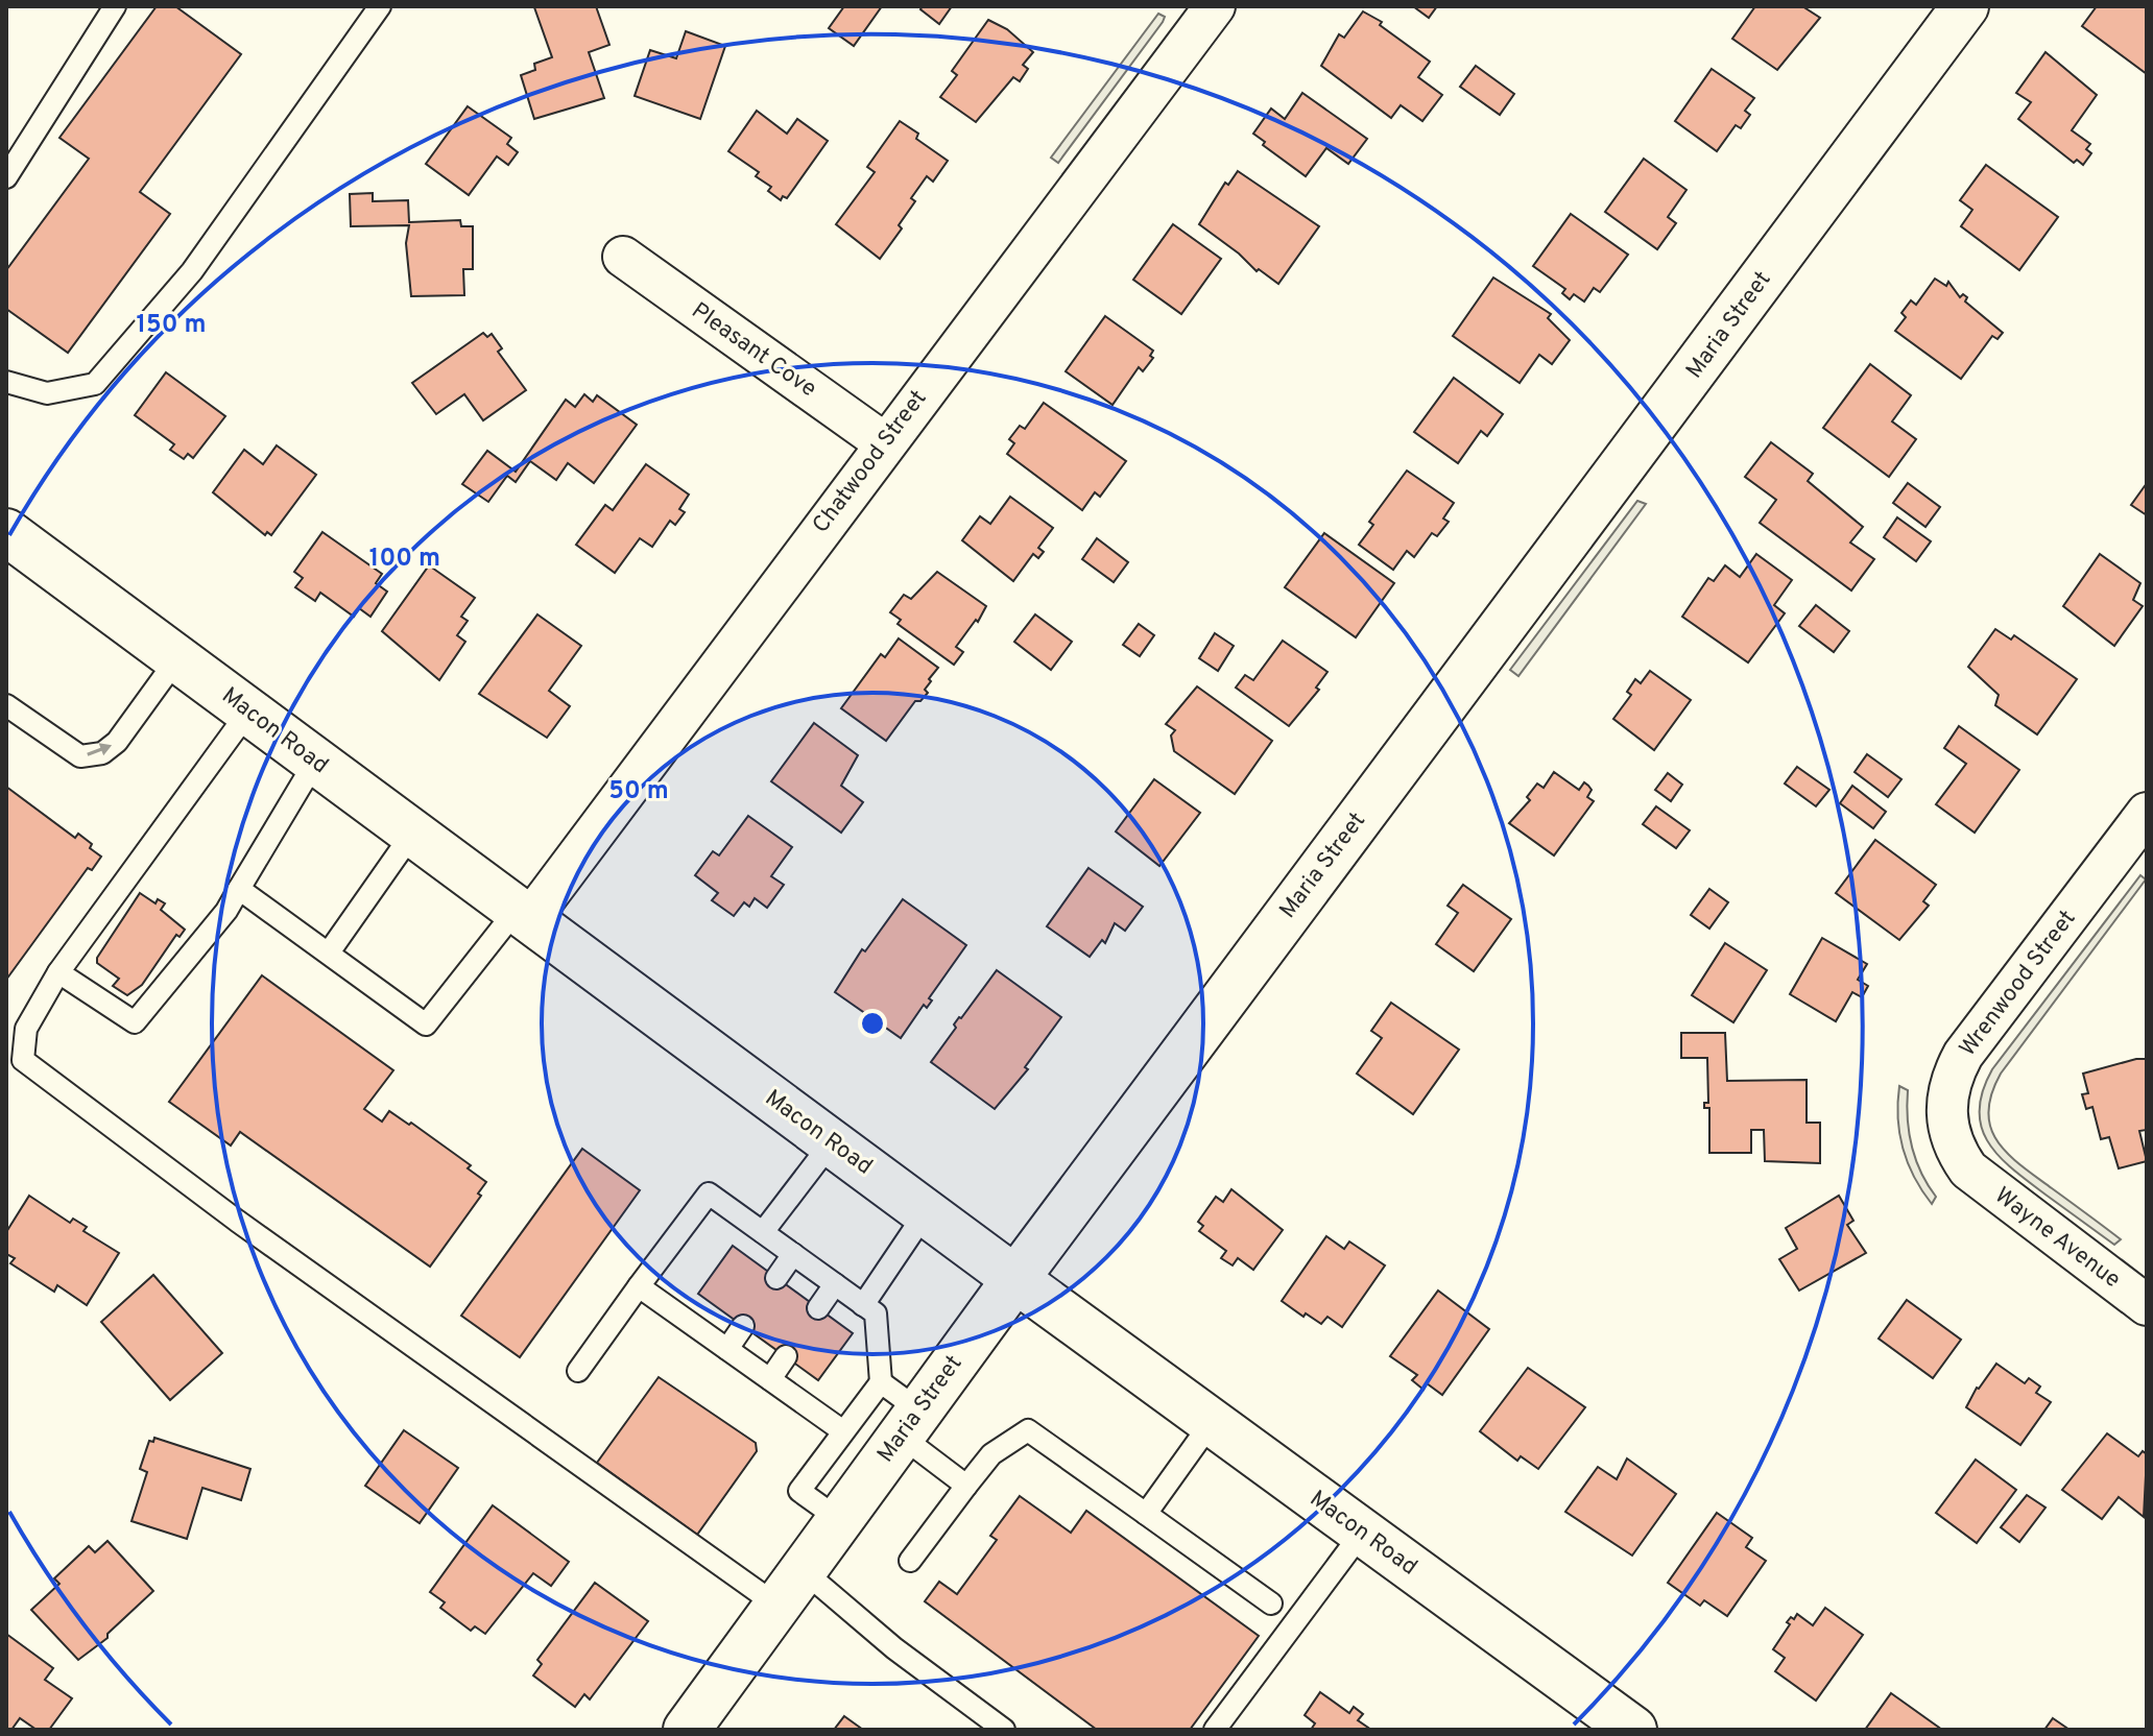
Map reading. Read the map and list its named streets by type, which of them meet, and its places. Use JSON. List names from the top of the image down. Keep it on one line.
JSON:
{"streets":{"street":["Maria Street","Pleasant Cove","Chatwood Street","Macon Road","Wrenwood Street","Wayne Avenue"]},"crossings":[["Maria Street","Macon Road"],["Pleasant Cove","Chatwood Street"],["Chatwood Street","Macon Road"],["Wrenwood Street","Wayne Avenue"]],"rings":["150 m","100 m","50 m"]}
